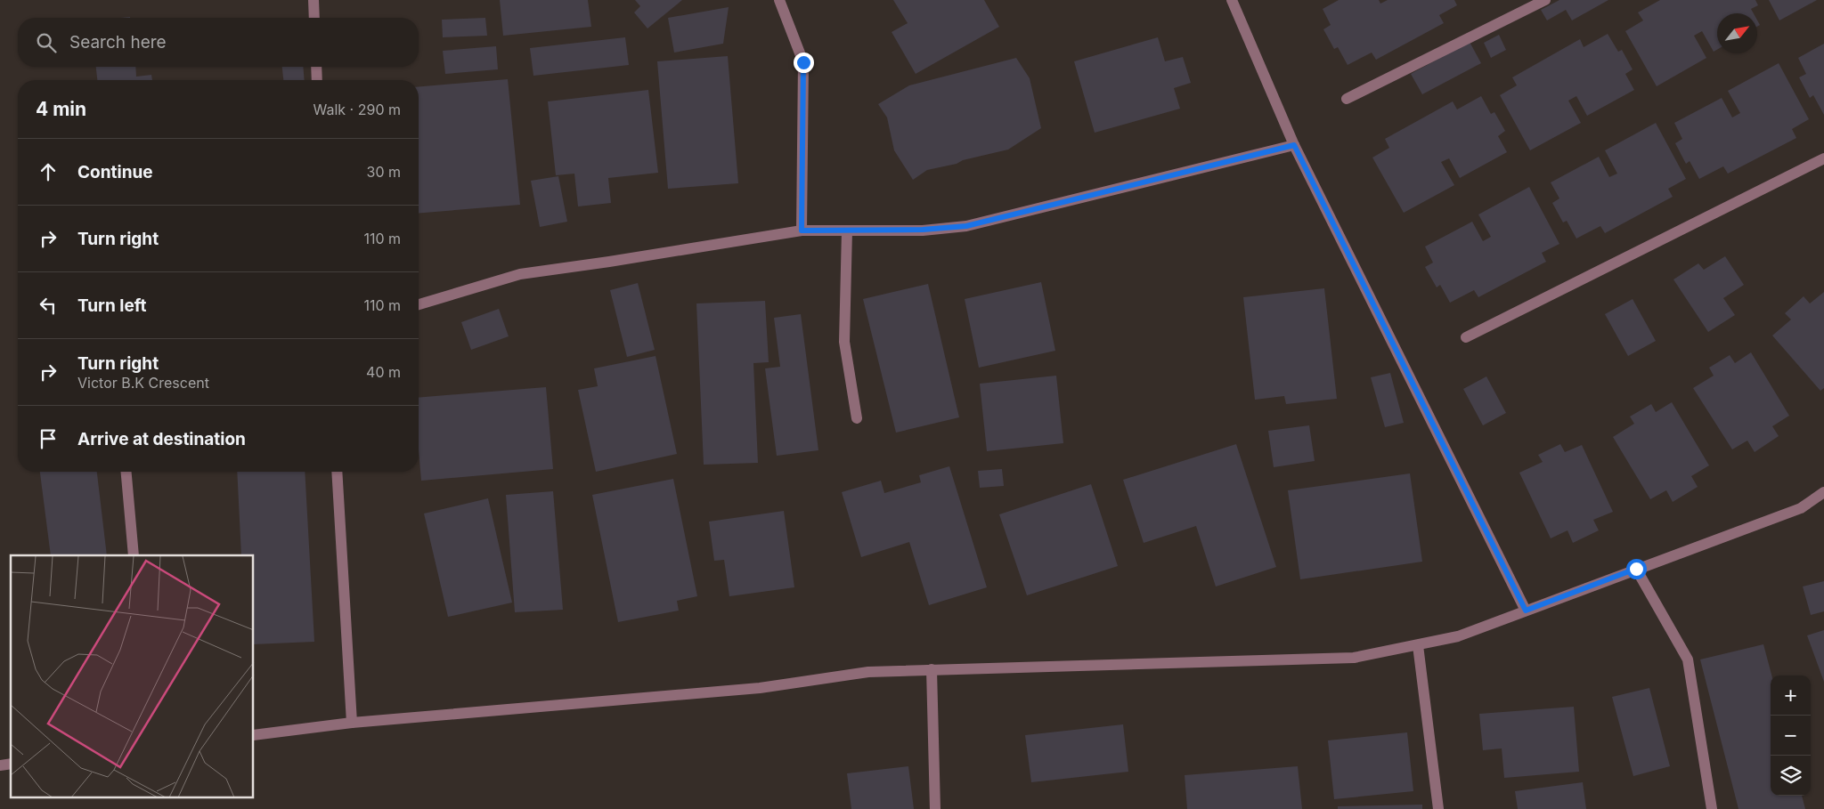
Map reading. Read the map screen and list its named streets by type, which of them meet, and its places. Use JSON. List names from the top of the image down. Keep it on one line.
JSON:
{"north":"top right","page":{"search":"Search here","heading":["4 min","Walk · 290 m"],"list":[["Continue","30 m"],["Turn right","110 m"],["Turn left","110 m"],["Turn right","Victor B.K Crescent","40 m"],"Arrive at destination"],"map_buttons":["+","−"]}}
